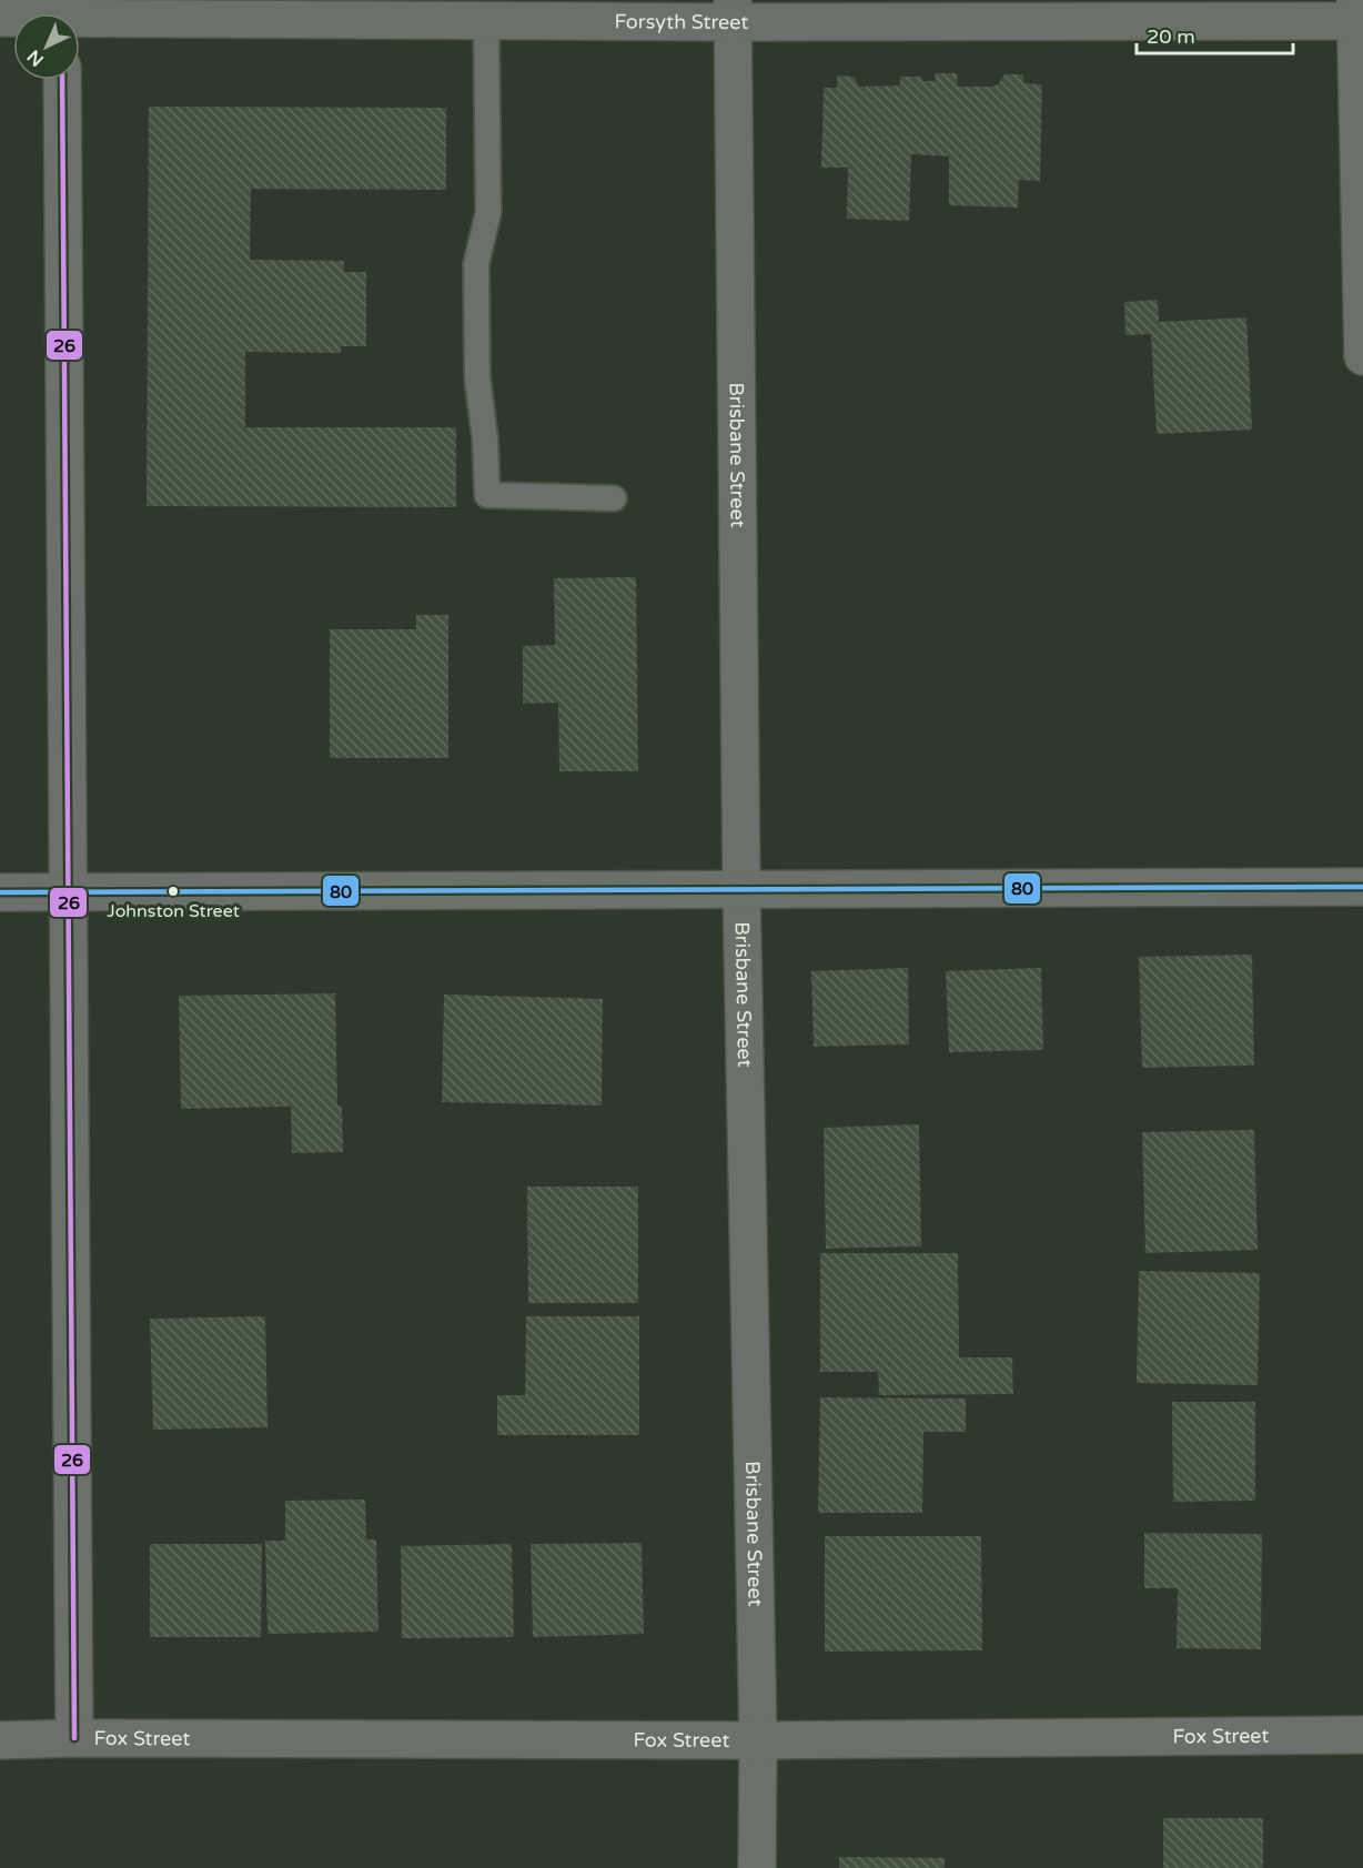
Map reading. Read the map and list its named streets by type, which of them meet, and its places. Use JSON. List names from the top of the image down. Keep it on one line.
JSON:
{"streets":{"street":["Forsyth Street","Brisbane Street","Fox Street"]},"crossings":[["Forsyth Street","Brisbane Street"],["Brisbane Street","Fox Street"]],"places":["Johnston Street"],"lines":["transit line 26","transit line 80"],"scale_bar":"20 m","north":"bottom left"}
